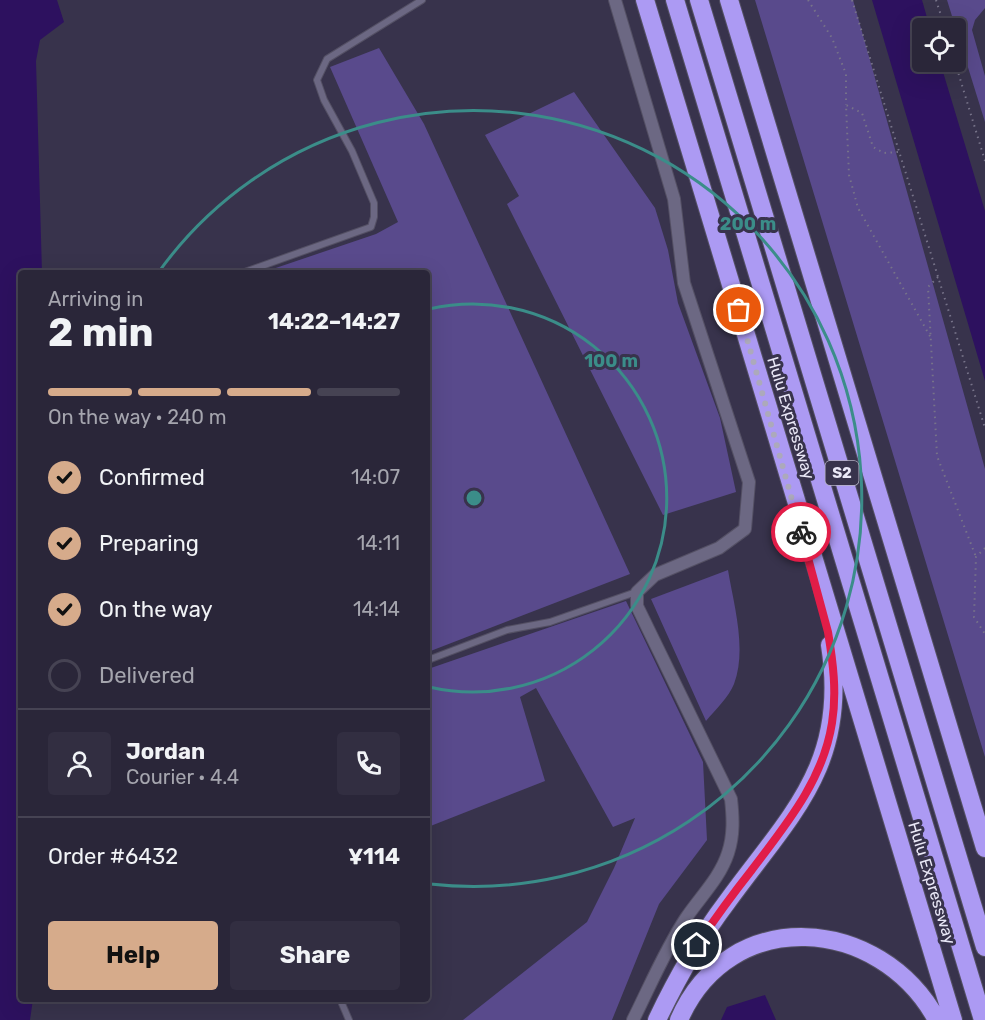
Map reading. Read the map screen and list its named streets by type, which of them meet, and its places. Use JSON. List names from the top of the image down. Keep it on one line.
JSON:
{"streets":{"highway":["Hulu Expressway","S2"]},"page":{"heading":["2 min","Arriving in","14:22–14:27"],"panel":["Jordan","Courier · 4.4","Order #6432","¥114"],"bar":"On the way · 240 m","list":[["Confirmed","14:07"],["Preparing","14:11"],["On the way","14:14"],"Delivered"],"buttons":["Help","Share"]},"rings":["200 m","100 m"]}
